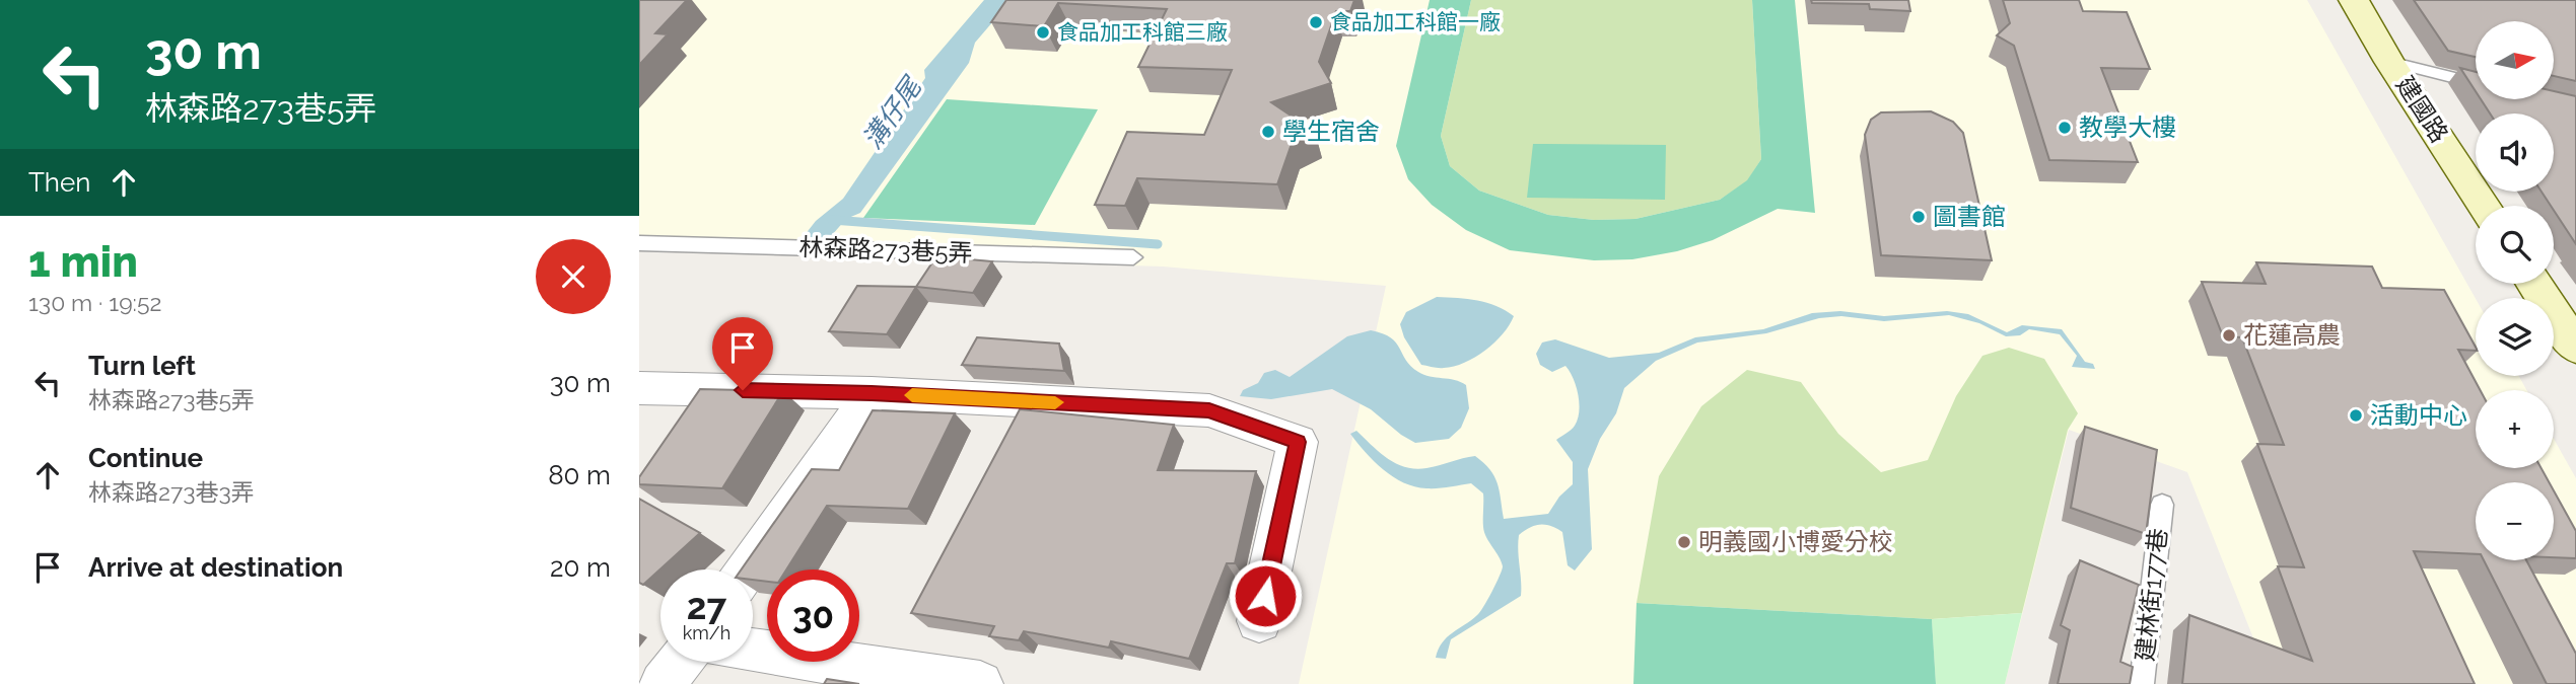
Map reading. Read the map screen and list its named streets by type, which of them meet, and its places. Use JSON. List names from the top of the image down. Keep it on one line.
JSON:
{"streets":{"street":["建國路"],"lane":["林森路273巷5弄","建林街177巷"]},"water":["溝仔尾"],"places":["食品加工科館一廠","食品加工科館三廠","教學大樓","學生宿舍","圖書館","花蓮高農","活動中心","明義國小博愛分校"],"north":"right","page":{"turn":["30 m","林森路273巷5弄"],"map_buttons":["+","−"],"then":"Then","heading":["1 min","130 m · 19:52"],"list":[{"name":"Turn left","note":"林森路273巷5弄","value":"30 m"},{"name":"Continue","note":"林森路273巷3弄","value":"80 m"},{"name":"Arrive at destination","value":"20 m"}],"speed":"27 km/h","limit":"30"}}
